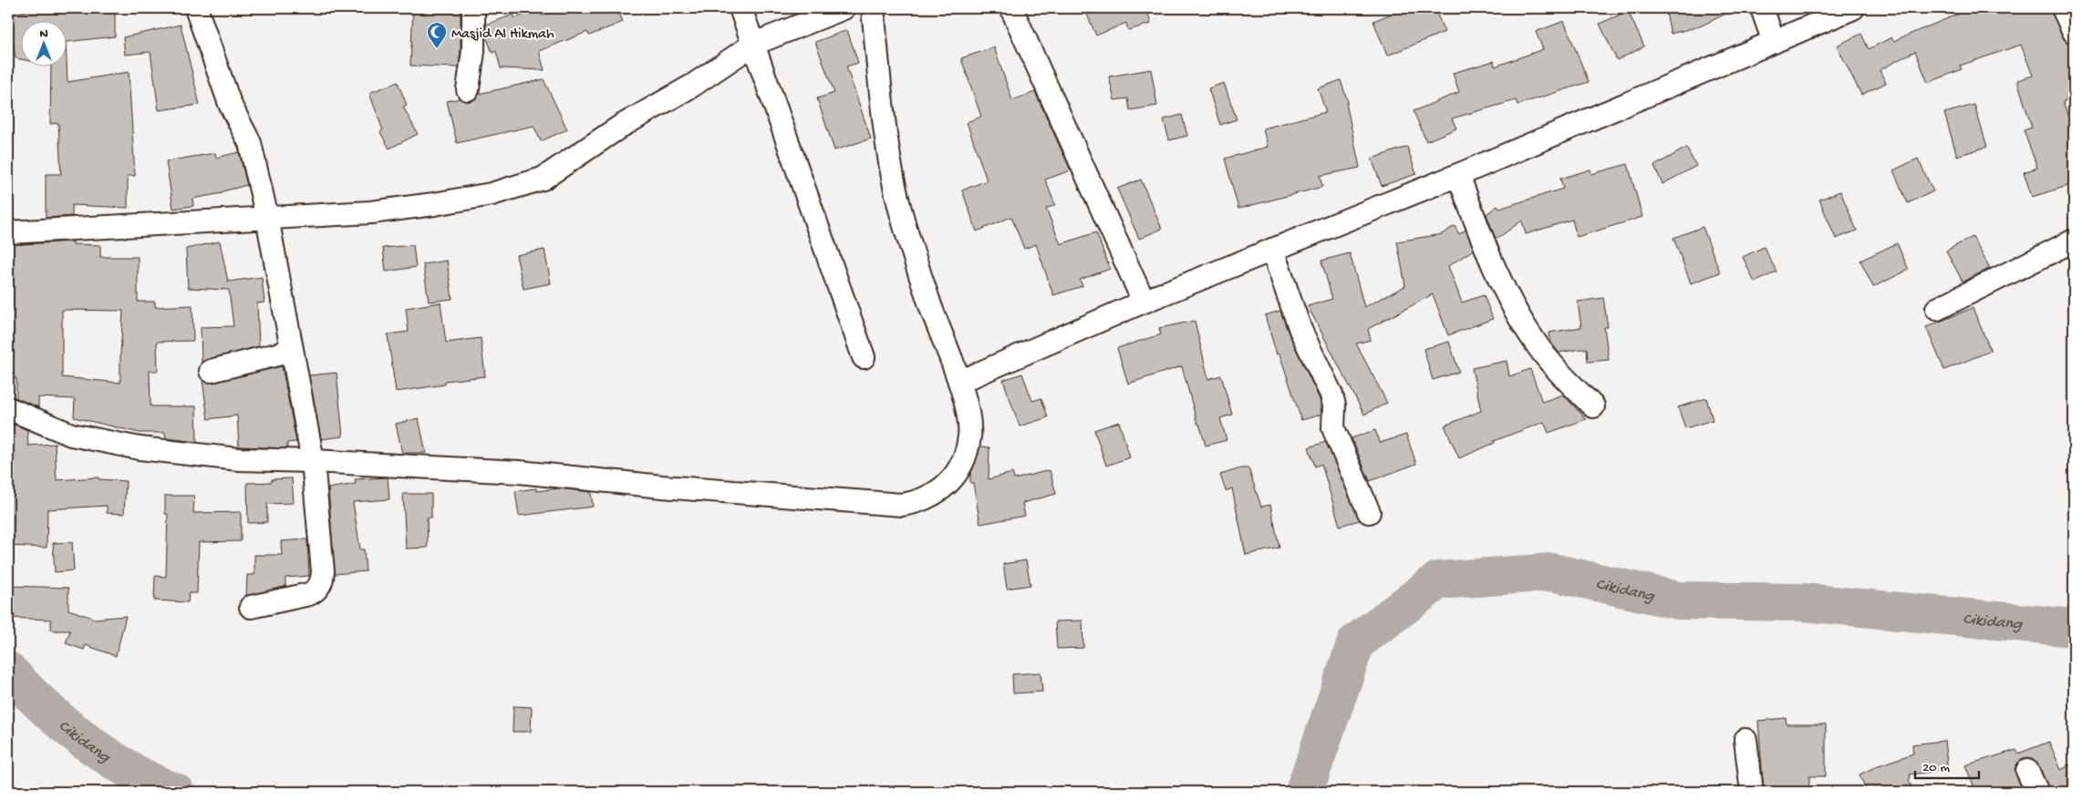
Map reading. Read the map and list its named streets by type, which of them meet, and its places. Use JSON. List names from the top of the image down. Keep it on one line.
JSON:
{"water":["Cikidang"],"places":{"mosque":["Masjid Al Hikmah"]},"scale_bar":"20 m","north":"top"}
